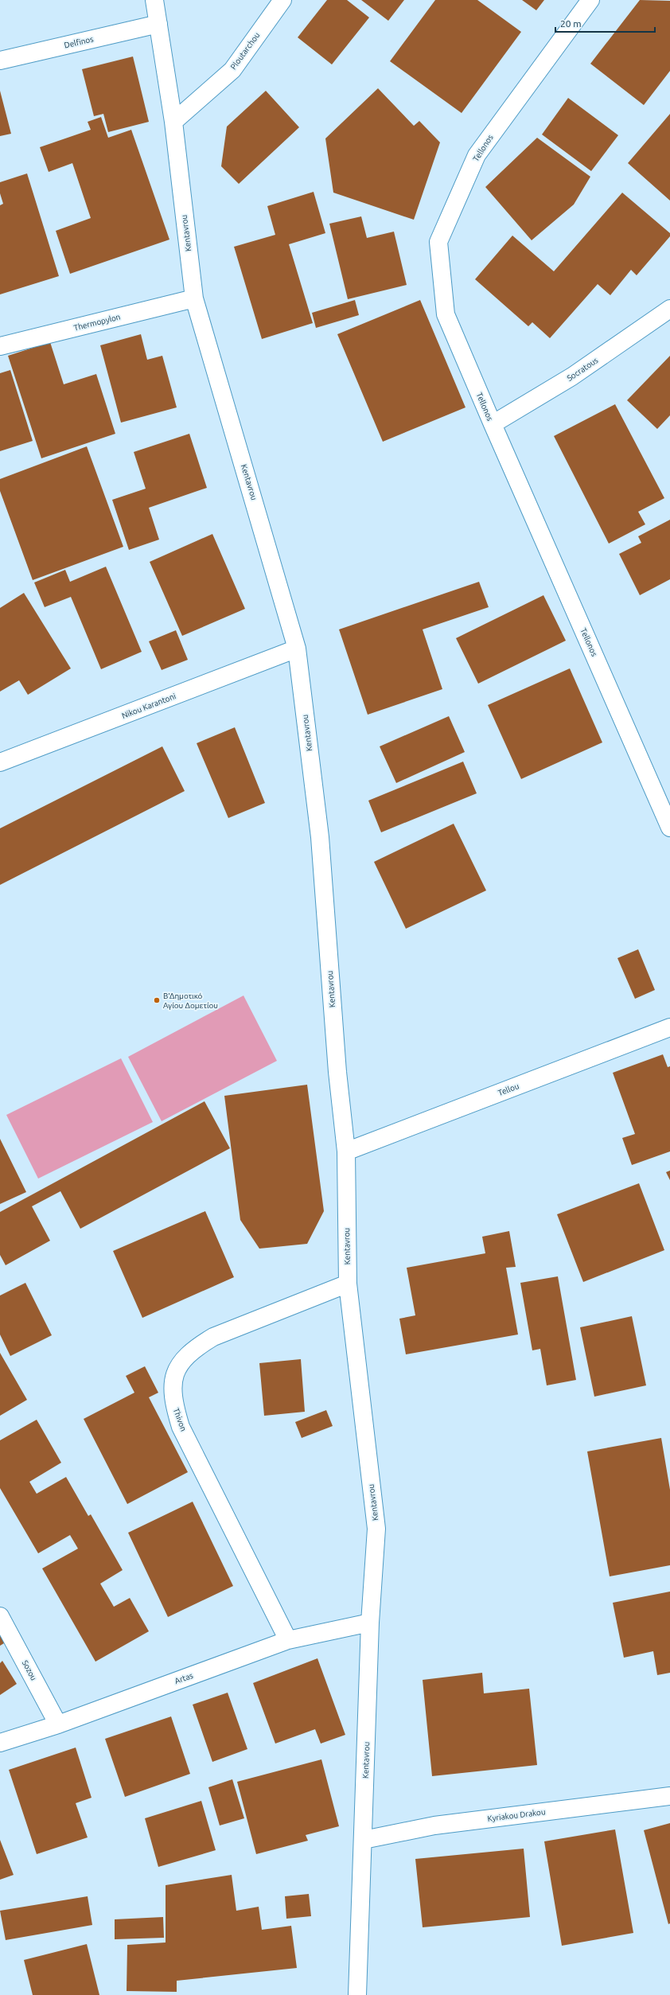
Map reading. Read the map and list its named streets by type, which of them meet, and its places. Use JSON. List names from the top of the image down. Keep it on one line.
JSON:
{"streets":{"street":["Delfinos","Ploutarchou","Tellonos","Kentavrou","Thermopylon","Socratous","Nikou Karantoni","Tellou","Thivon","Sozou","Artas","Kyriakou Drakou"]},"crossings":[["Delfinos","Kentavrou"],["Ploutarchou","Kentavrou"],["Tellonos","Socratous"],["Kentavrou","Thermopylon"],["Kentavrou","Nikou Karantoni"],["Kentavrou","Tellou"],["Kentavrou","Thivon"],["Kentavrou","Artas"],["Kentavrou","Kyriakou Drakou"],["Thivon","Artas"],["Sozou","Artas"]],"places":["Β'Δημοτικό Αγίου Δομετίου"],"scale_bar":"20 m"}
